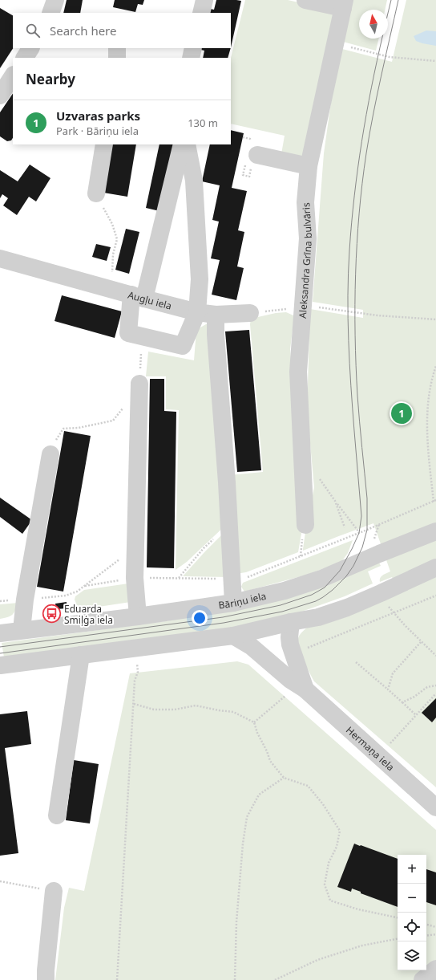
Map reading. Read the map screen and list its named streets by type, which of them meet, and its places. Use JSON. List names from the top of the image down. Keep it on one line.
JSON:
{"streets":{"street":["Aleksandra Grīna bulvāris","Augļu iela","Bāriņu iela","Hermaņa iela"]},"places":{"bus stop":["Eduarda Smiļģa iela"]},"north":"top","page":{"search":"Search here","heading":"Nearby","list":[{"mark":"1","name":"Uzvaras parks","note":"Park · Bāriņu iela","value":"130 m"}],"pins":"1","map_buttons":["+","−"]}}
